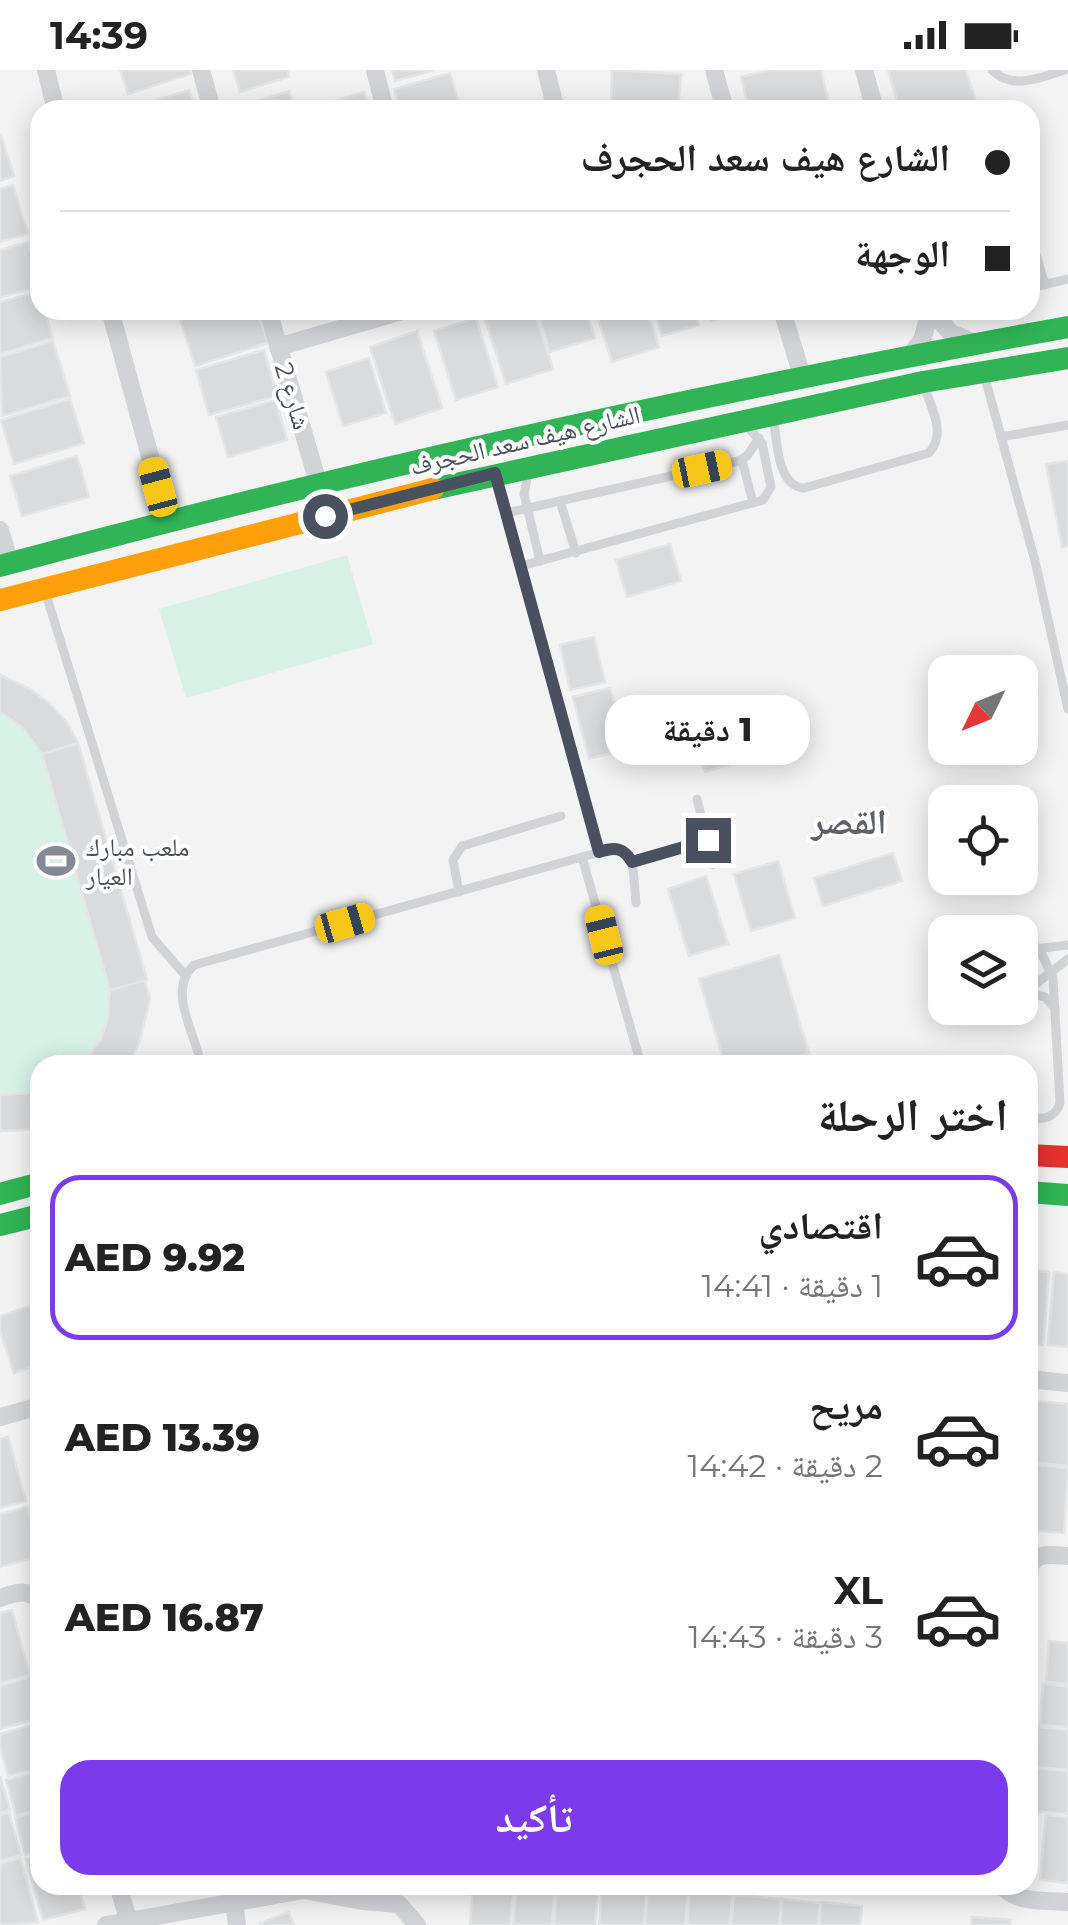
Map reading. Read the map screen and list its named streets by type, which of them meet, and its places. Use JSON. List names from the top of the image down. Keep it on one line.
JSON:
{"streets":{"street":["شارع 2","الشارع هيف سعد الحجرف"]},"crossings":[["شارع 2","الشارع هيف سعد الحجرف"]],"districts":["القصر"],"places":{"sports":["ملعب مبارك العيار"]},"north":"bottom left","page":{"status":"14:39","banner":["الشارع هيف سعد الحجرف","الوجهة"],"bubble":"1 دقيقة","heading":"اختر الرحلة","list":[{"name":"اقتصادي","note":"1 دقيقة · 14:41","value":"AED 9.92"},{"name":"مريح","note":"2 دقيقة · 14:42","value":"AED 13.39"},{"name":"XL","note":"3 دقيقة · 14:43","value":"AED 16.87"}],"buttons":"تأكيد"}}
